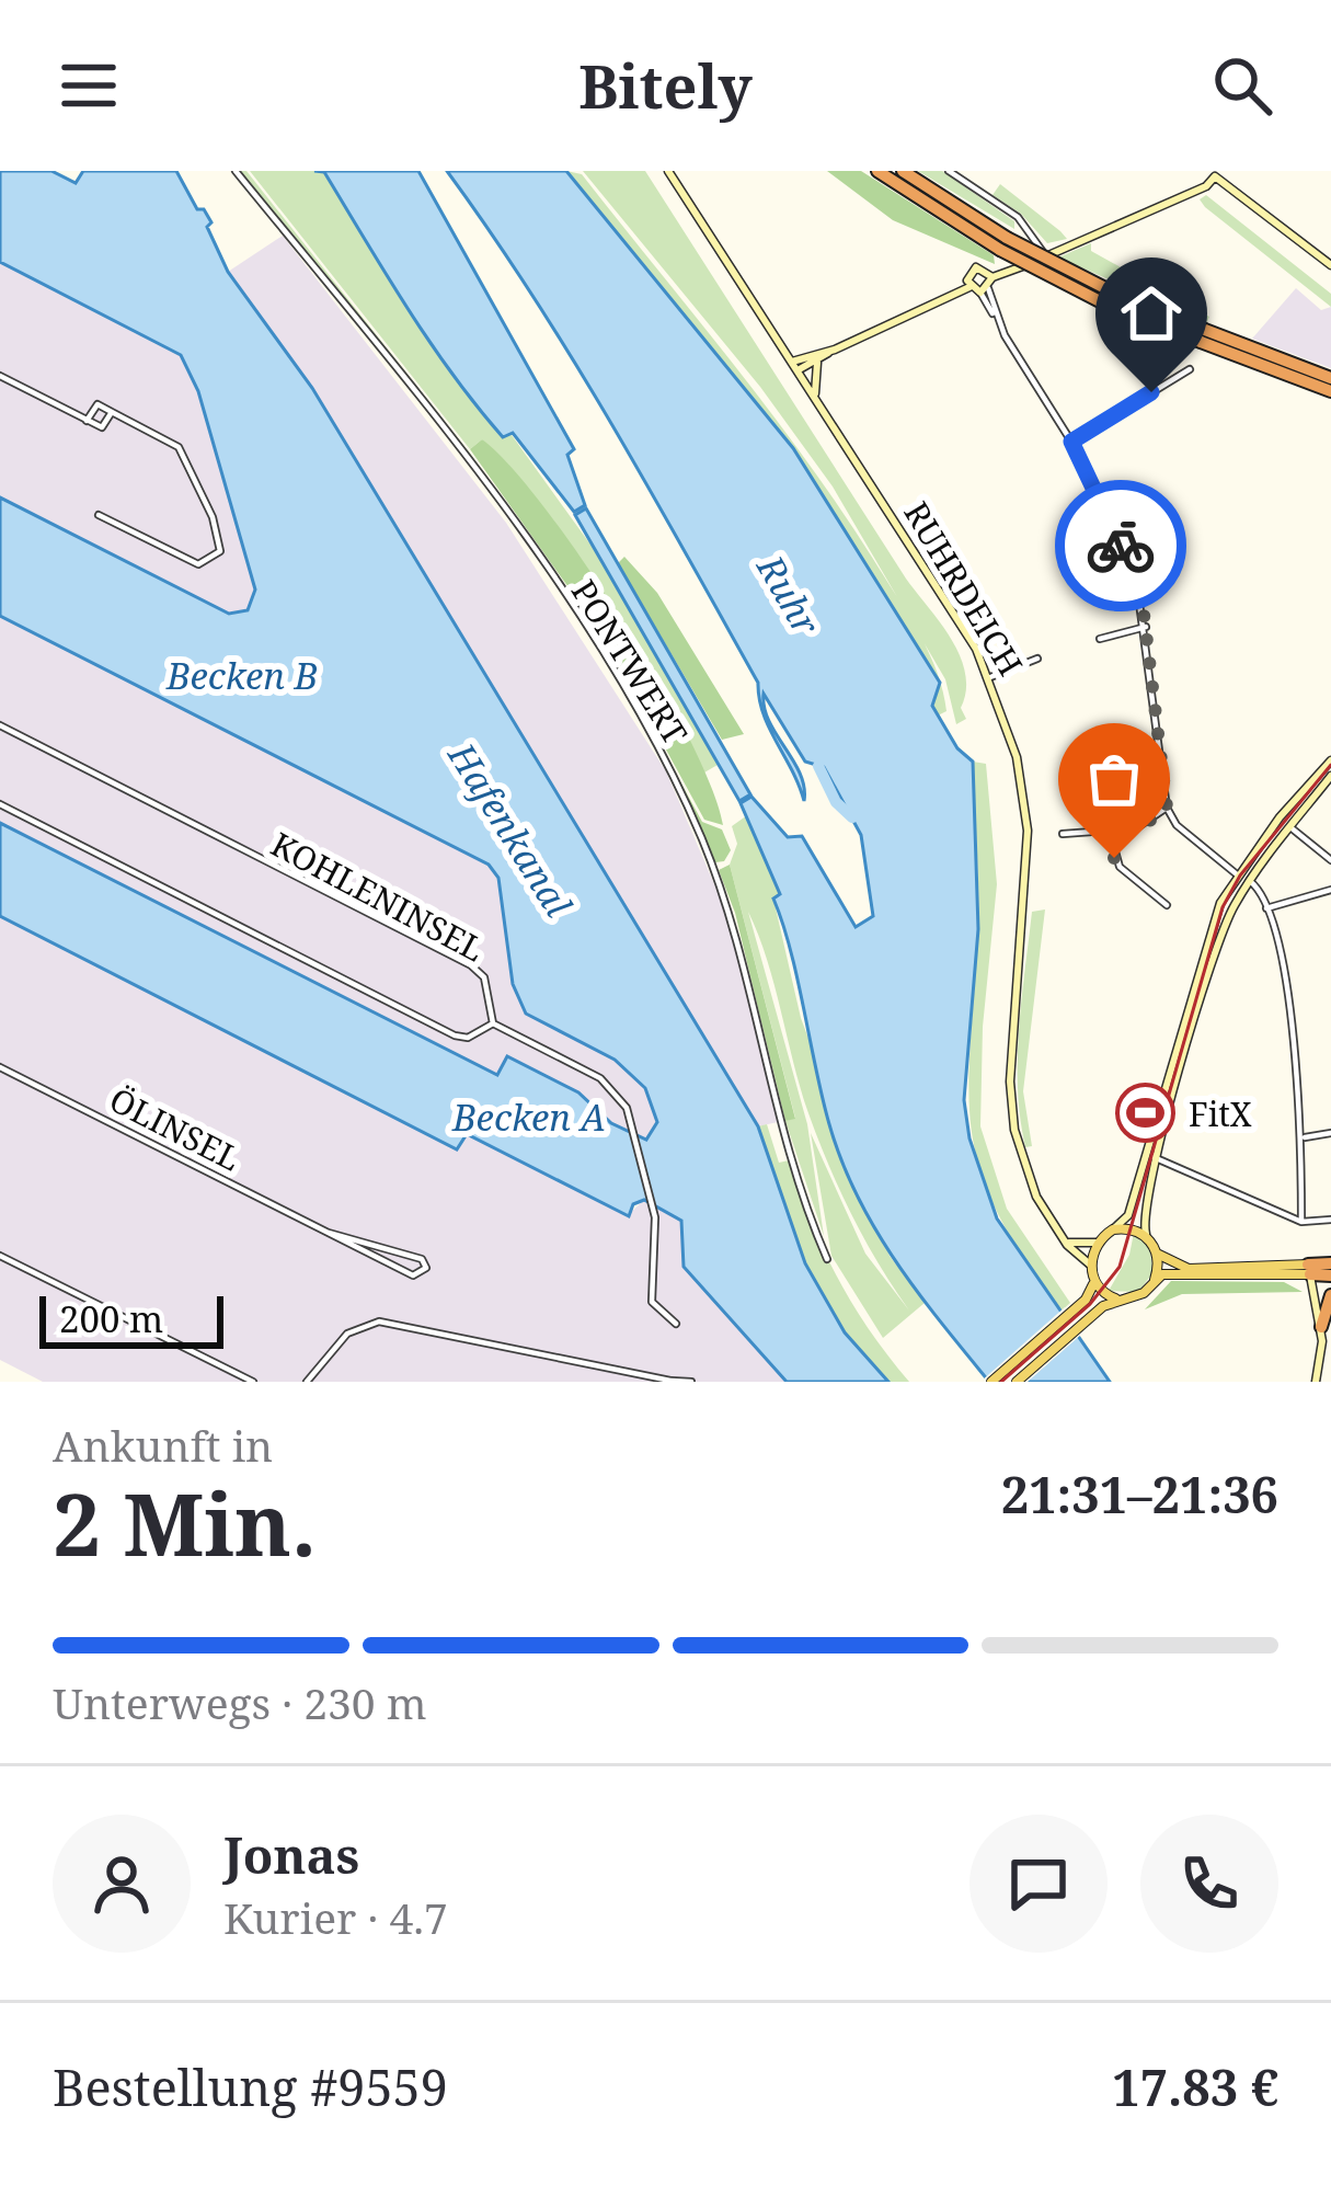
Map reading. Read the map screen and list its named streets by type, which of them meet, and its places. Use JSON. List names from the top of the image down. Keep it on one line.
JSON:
{"streets":{"main road":["RUHRDEICH"],"street":["PONTWERT","KOHLENINSEL","ÖLINSEL"]},"water":["Ruhr","Becken B","Hafenkanal","Becken A"],"places":{"sports":["FitX"]},"scale_bar":"200 m","page":{"header":"Bitely","scale":"200 m","heading":["2 Min.","Ankunft in","21:31–21:36"],"panel":["Jonas","Kurier · 4.7","Bestellung #9559","17.83 €"],"bar":"Unterwegs · 230 m"}}
